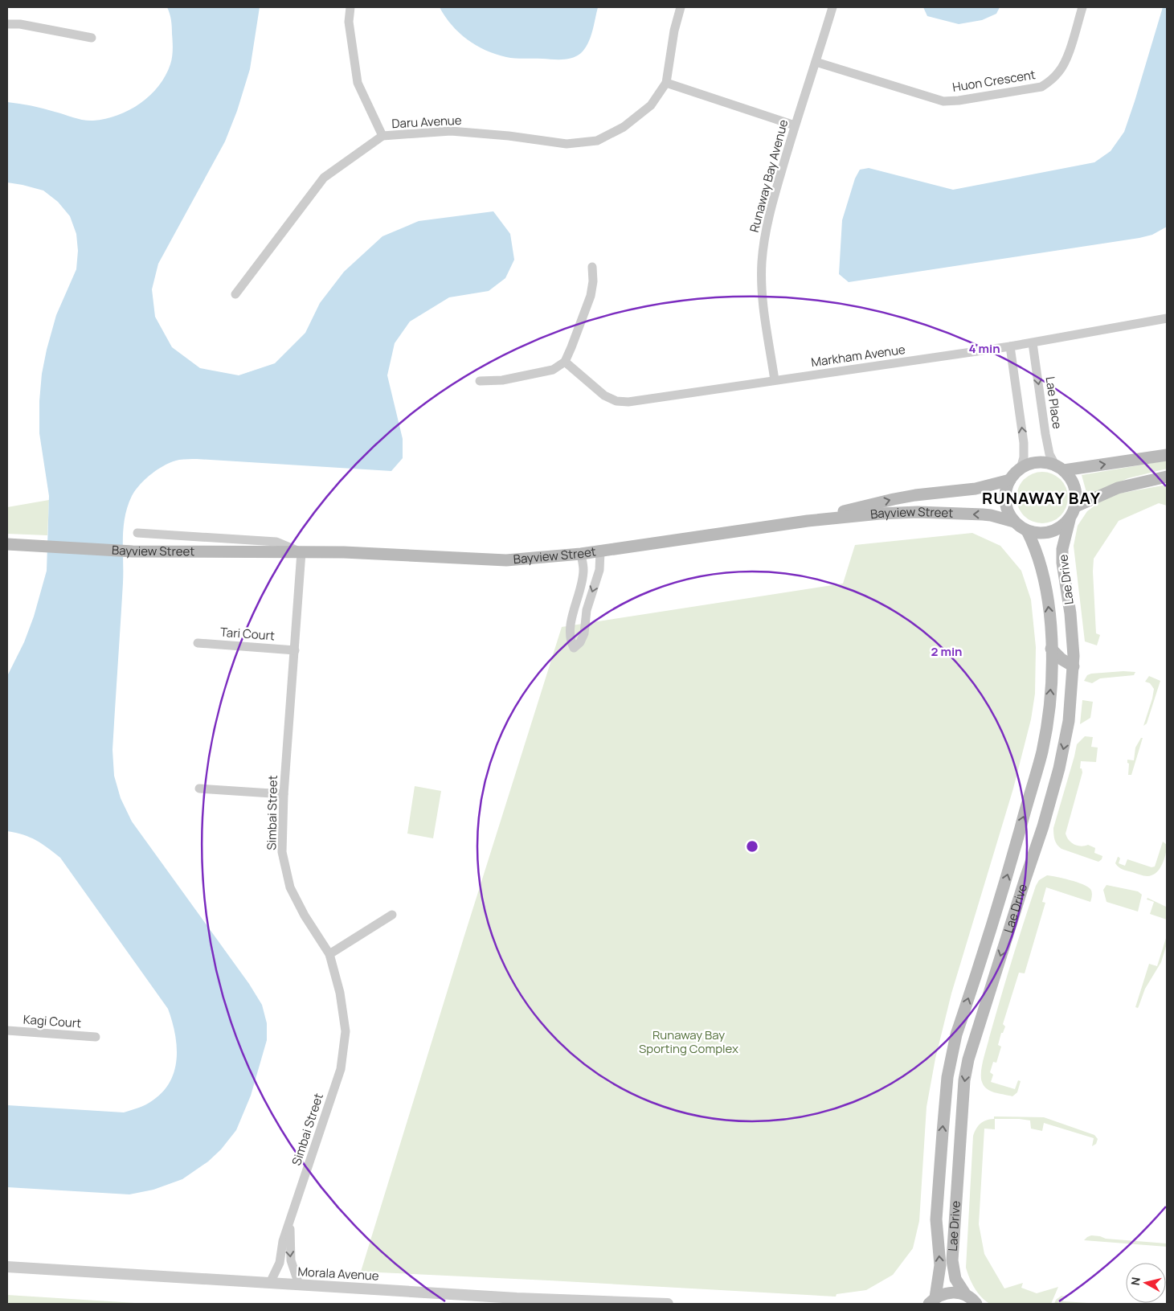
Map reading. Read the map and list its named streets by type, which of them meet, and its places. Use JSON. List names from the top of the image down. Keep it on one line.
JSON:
{"streets":{"main road":["Bayview Street","Lae Drive"],"street":["Huon Crescent","Daru Avenue","Runaway Bay Avenue","Markham Avenue","Lae Place","Tari Court","Simbai Street","Kagi Court","Morala Avenue"]},"crossings":[["Huon Crescent","Runaway Bay Avenue"],["Runaway Bay Avenue","Markham Avenue"],["Markham Avenue","Lae Place"],["Lae Place","Bayview Street"],["Lae Place","Lae Drive"],["Bayview Street","Lae Drive"],["Bayview Street","Simbai Street"],["Tari Court","Simbai Street"],["Simbai Street","Morala Avenue"]],"districts":["RUNAWAY BAY"],"parks":["Runaway Bay Sporting Complex"],"north":"left","rings":["4 min","2 min"]}
